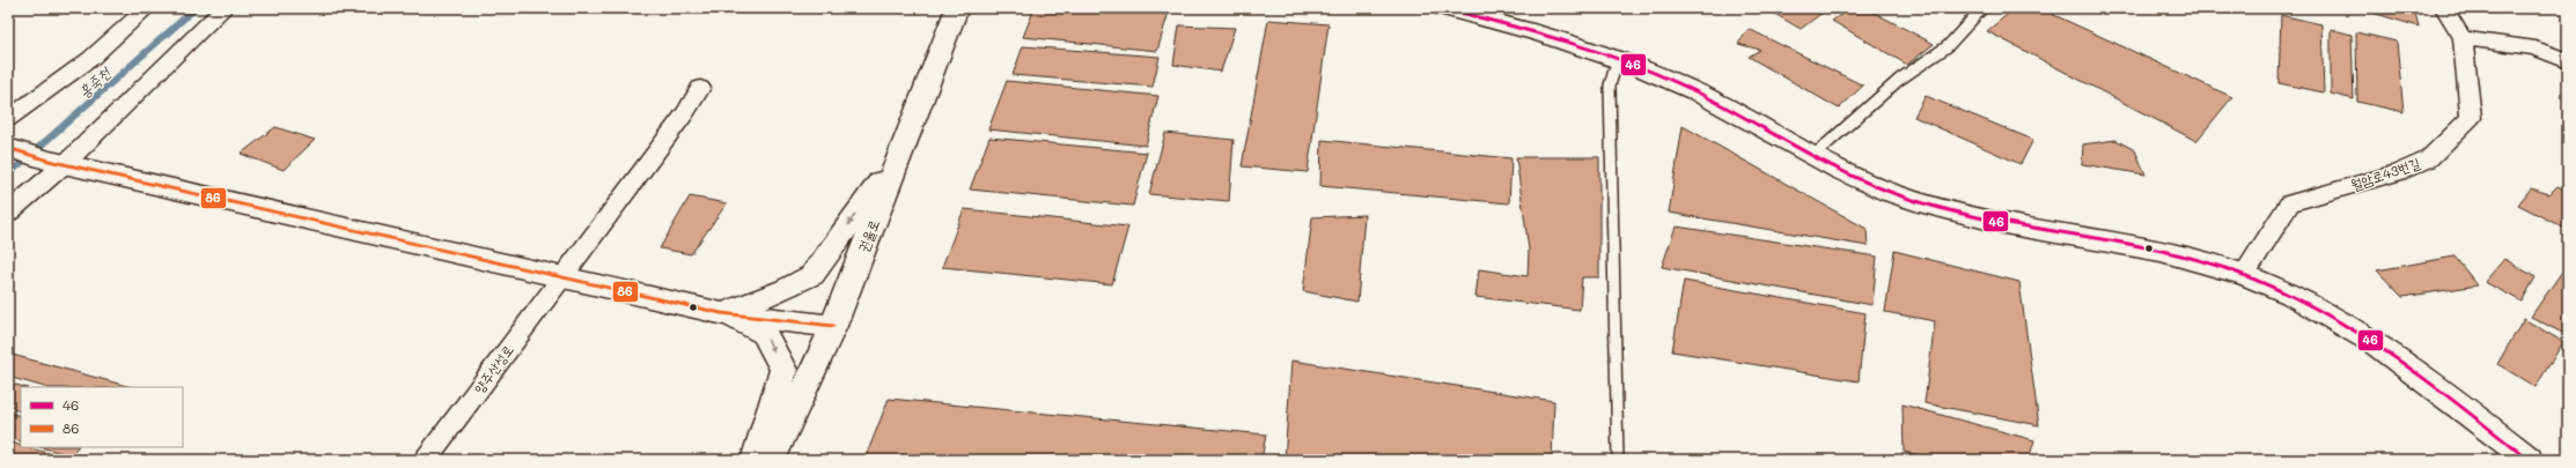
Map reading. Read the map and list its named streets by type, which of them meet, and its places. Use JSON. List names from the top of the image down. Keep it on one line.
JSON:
{"streets":{"street":["월암로43번길","권율로","양주산성로"]},"water":["홍죽천"],"lines":["transit line 46","transit line 86"],"legend":["46","86"]}
